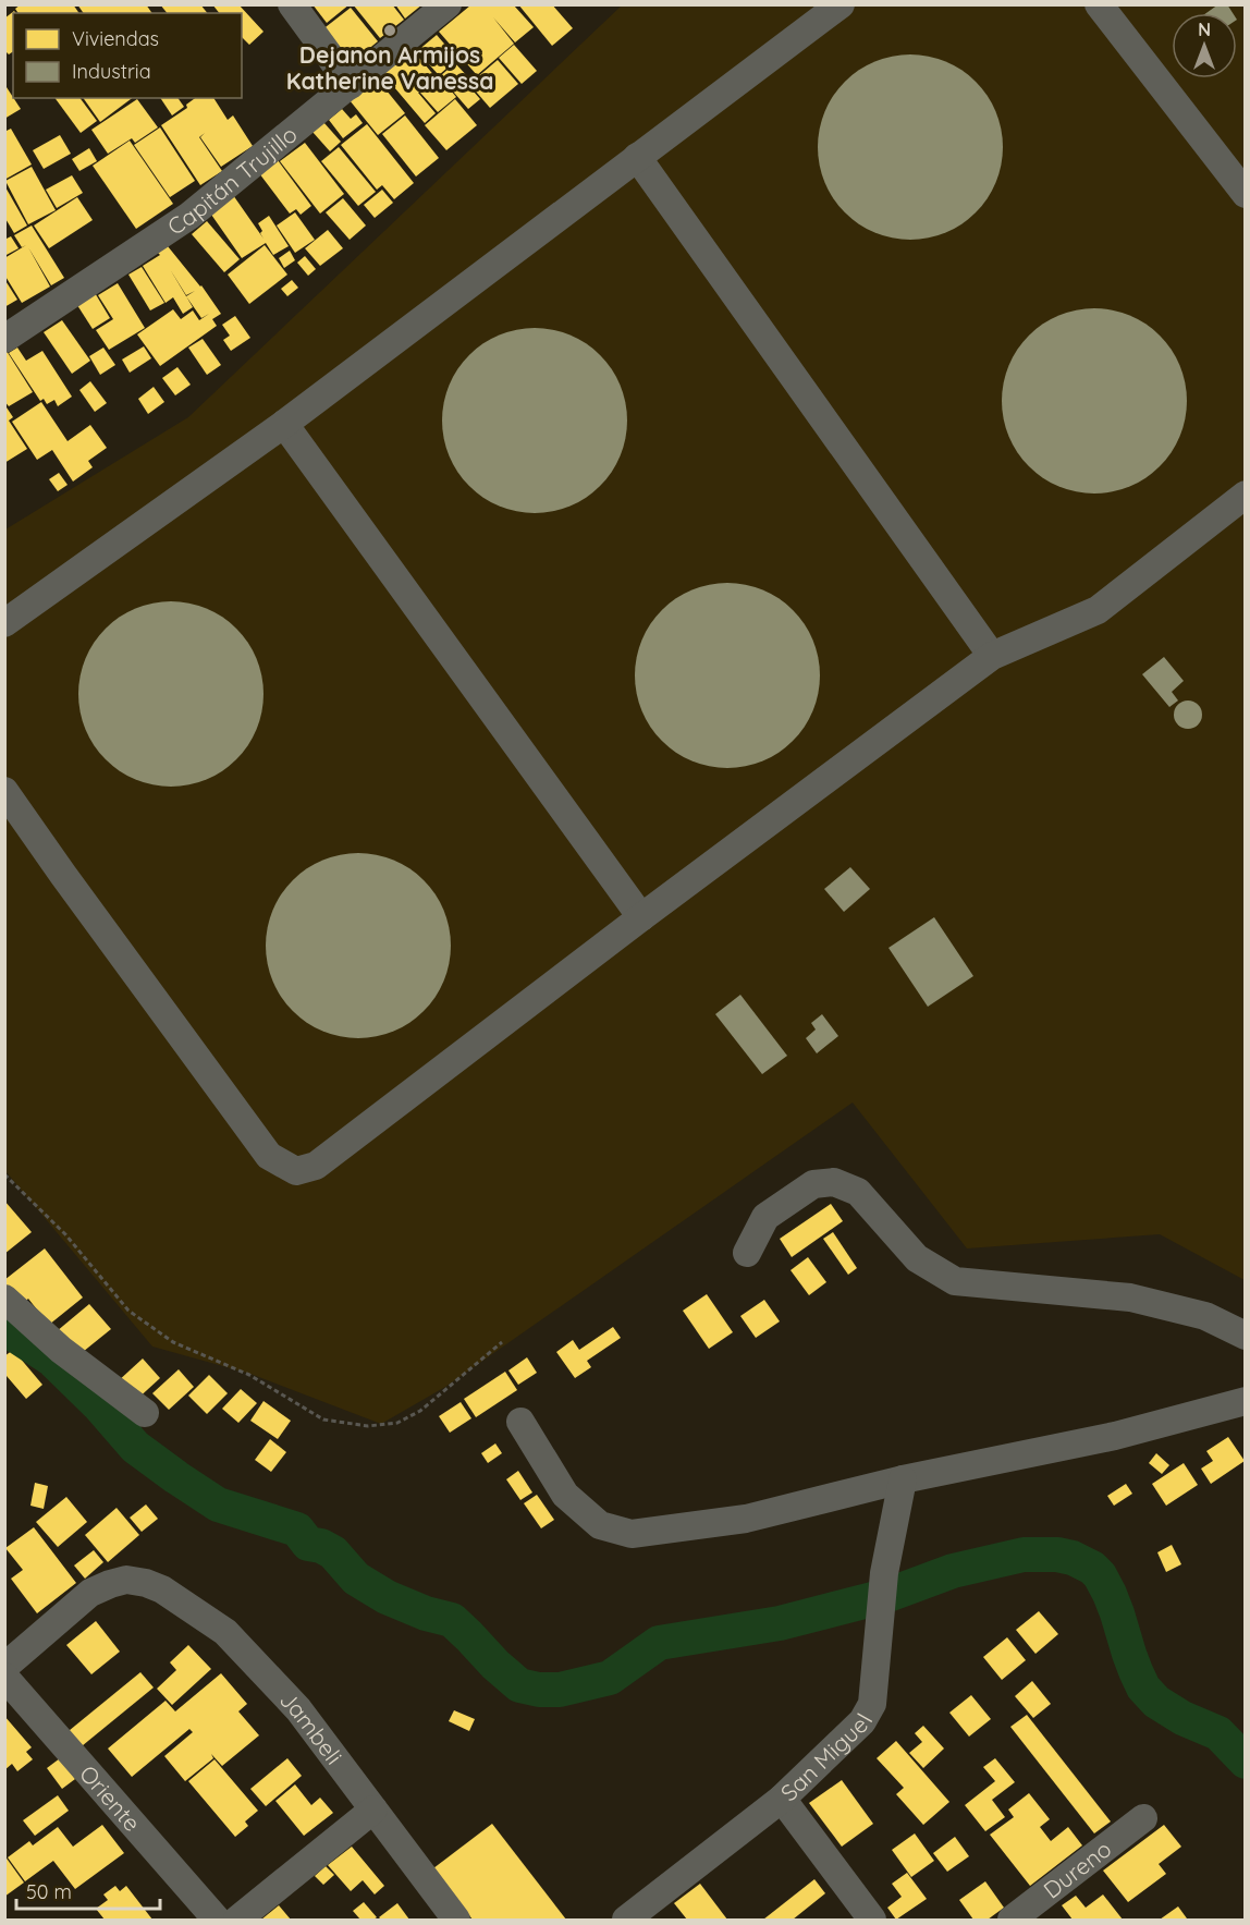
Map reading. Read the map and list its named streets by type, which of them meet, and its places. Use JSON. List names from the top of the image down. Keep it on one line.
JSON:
{"streets":{"street":["Capitán Trujillo","Jambeli","San Miguel","Oriente","Dureno"]},"places":["Dejanon Armijos Katherine Vanessa"],"legend":["Viviendas","Industria"],"scale_bar":"50 m","north":"top"}
